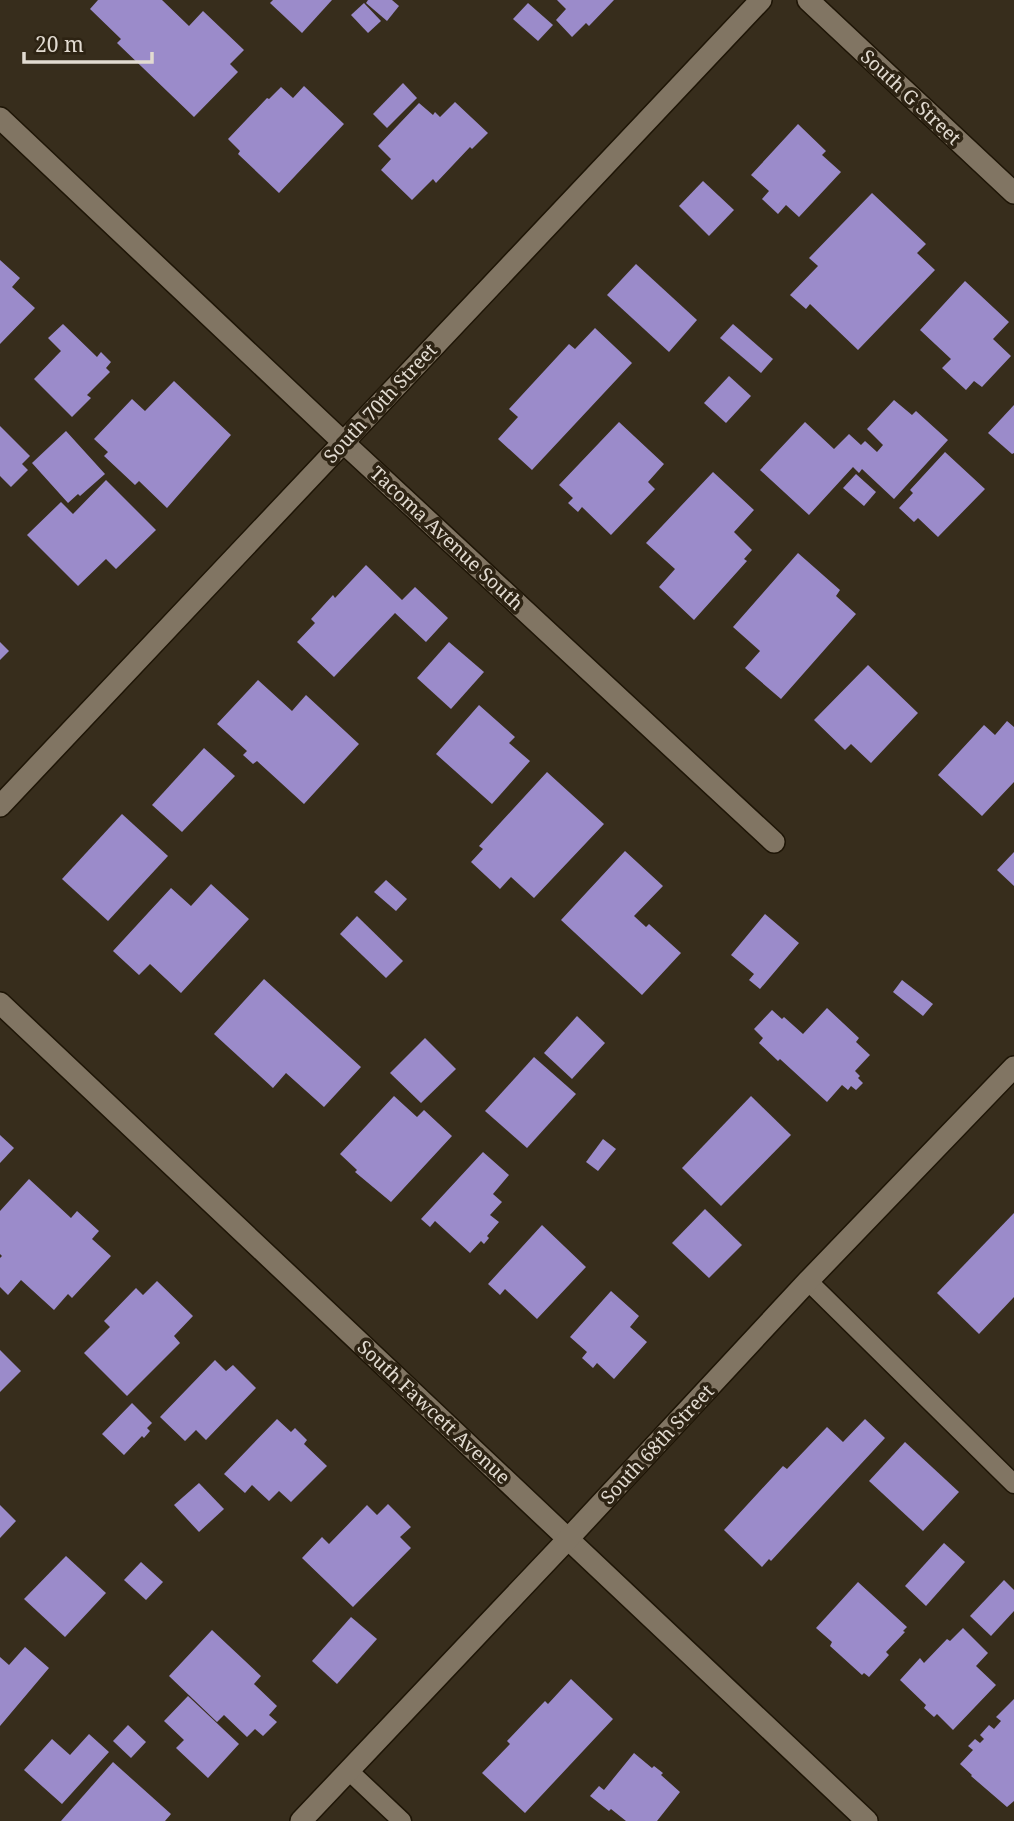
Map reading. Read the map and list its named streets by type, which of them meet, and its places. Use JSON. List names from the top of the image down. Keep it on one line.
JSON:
{"streets":{"street":["South G Street","South 70th Street","Tacoma Avenue South","South Fawcett Avenue","South 68th Street"]},"crossings":[["South 70th Street","Tacoma Avenue South"],["South Fawcett Avenue","South 68th Street"]],"scale_bar":"20 m"}
